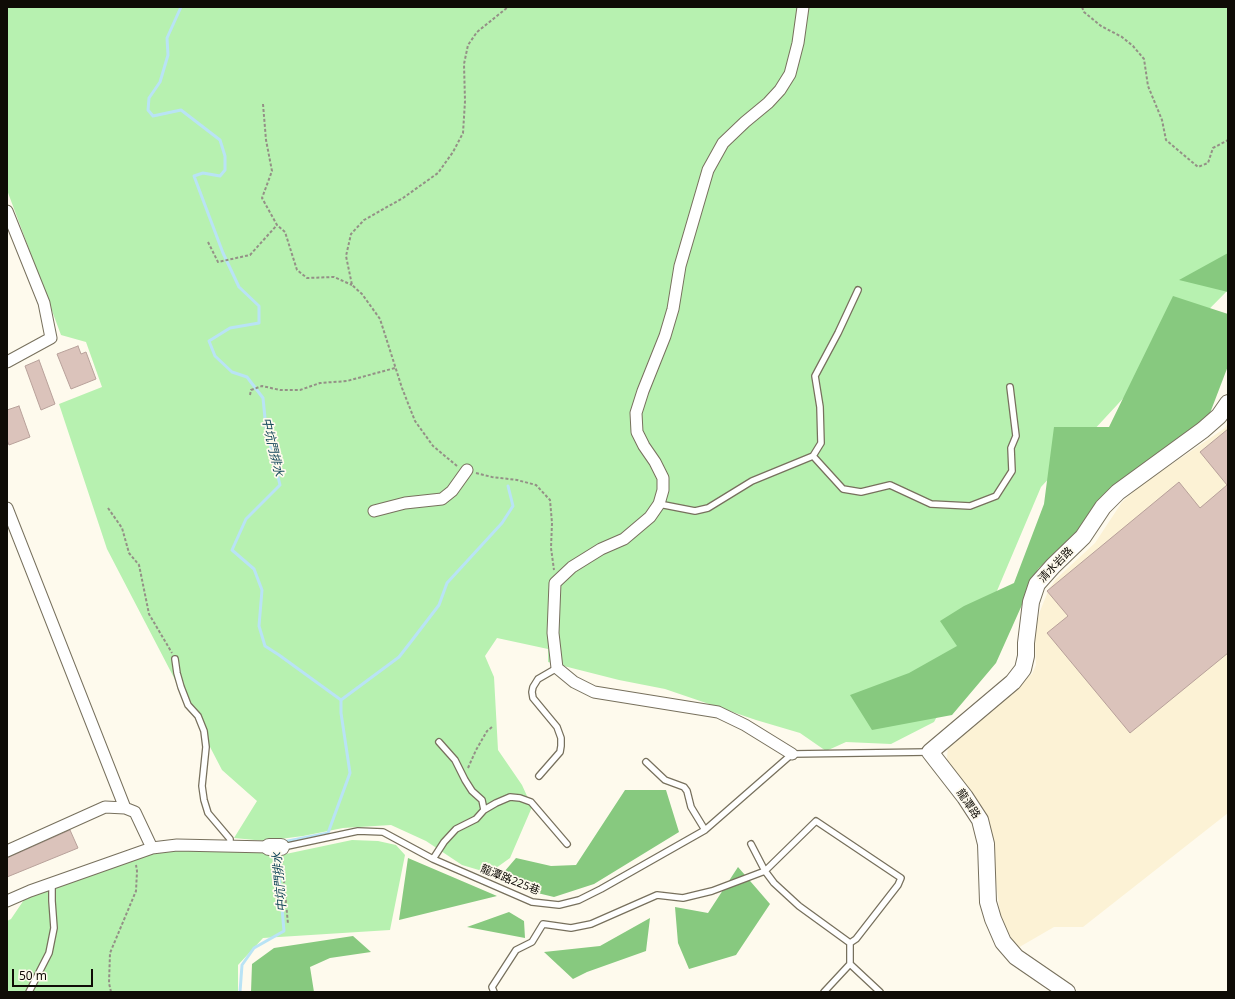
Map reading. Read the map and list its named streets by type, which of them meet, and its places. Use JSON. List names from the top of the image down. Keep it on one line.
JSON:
{"streets":{"street":["清水岩路","龍潭路"],"lane":["龍潭路225巷"]},"crossings":[["清水岩路","龍潭路"]],"water":["中坑門排水"],"scale_bar":"50 m"}
